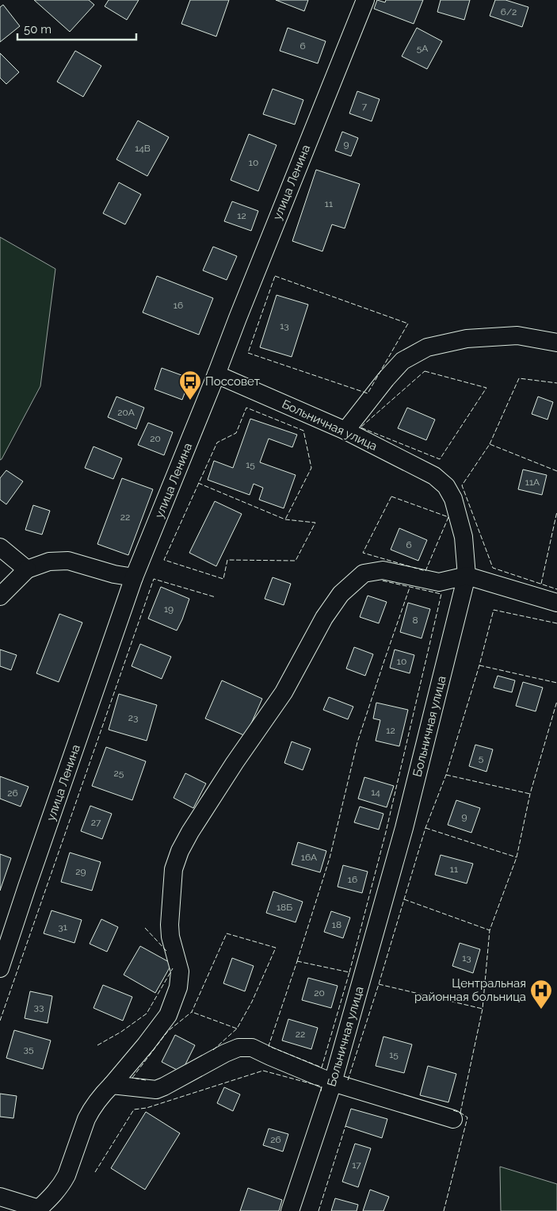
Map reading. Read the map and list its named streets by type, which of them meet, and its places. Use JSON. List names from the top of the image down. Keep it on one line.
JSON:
{"streets":{"street":["улица Ленина","Больничная улица"]},"crossings":[["улица Ленина","Больничная улица"]],"places":{"bus stop":["Поссовет"],"hospital":["Центральная районная больница"]},"house_numbers":["6/2","6","5А","7","9","14В","10","11","12","16","13","20А","20","15","11А","22","6","19","8","10","23","12","5","25","14","26","9","27","16А","11","29","16","18Б","18","31","13","20","33","22","35","15","26","17"],"scale_bar":"50 m"}
